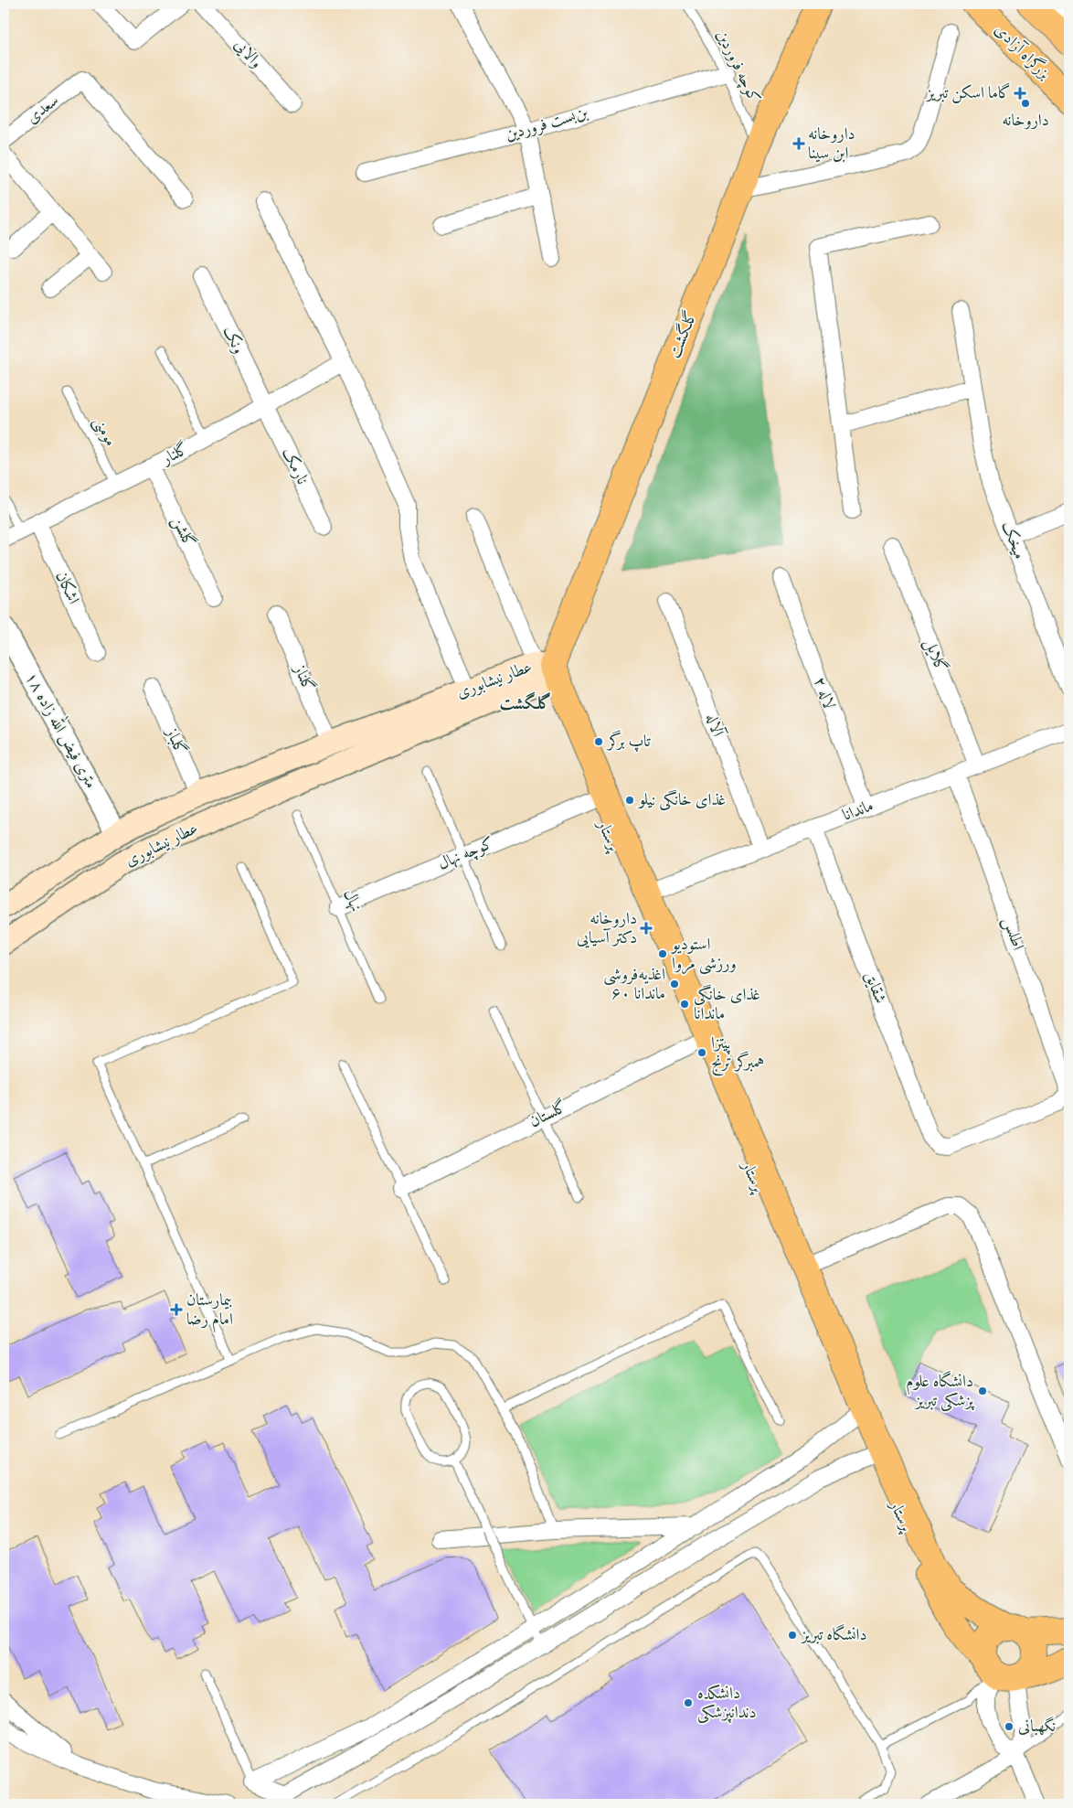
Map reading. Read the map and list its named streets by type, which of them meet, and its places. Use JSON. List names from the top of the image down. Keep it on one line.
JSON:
{"streets":{"main road":["بزرگراه آزادی","گلگشت","عطار نیشابوری","پرستار"],"street":["والایی","سعدی","بن‌بست فروردین","ونک","گلنار","نارمک","گلشن","میخک","اشکان","گلایل","گلناز","لاله ۲","آلاله","۱۸ متری فیض الله زاده","گلباز","ماندانا","کوچه نهال","اطلس","شقایق","گلستان"],"lane":["کوچه فروردین","مومنی","نهال"]},"crossings":[["کوچه فروردین","بن‌بست فروردین"],["کوچه فروردین","گلگشت"],["گلگشت","عطار نیشابوری"],["گلگشت","پرستار"],["ونک","گلنار"],["ونک","نارمک"],["مومنی","گلنار"],["گلنار","نارمک"],["گلنار","گلشن"],["گلنار","اشکان"],["گلایل","ماندانا"],["گلناز","عطار نیشابوری"],["عطار نیشابوری","۱۸ متری فیض الله زاده"],["عطار نیشابوری","گلباز"],["عطار نیشابوری","پرستار"],["لاله ۲","ماندانا"],["آلاله","ماندانا"],["ماندانا","پرستار"],["ماندانا","اطلس"],["ماندانا","شقایق"],["پرستار","کوچه نهال"],["پرستار","گلستان"],["کوچه نهال","نهال"],["اطلس","شقایق"]],"districts":["گلگشت"],"places":{"health":["گاما اسکن تبریز","داروخانه ابن سینا","داروخانه دکتر آسیایی","بیمارستان امام رضا"],"other":["داروخانه","تاپ برگر","غذای خانگی نیلو","استودیو ورزشی مروا","اغذیه‌فروشی ماندانا ۶۰","غذای خانگی ماندانا","پیتزا همبرگر ترنج","دانشگاه علوم پزشکی تبریز","دانشگاه تبریز","دانشکده دندانپزشکی","نگهبانی"]}}
